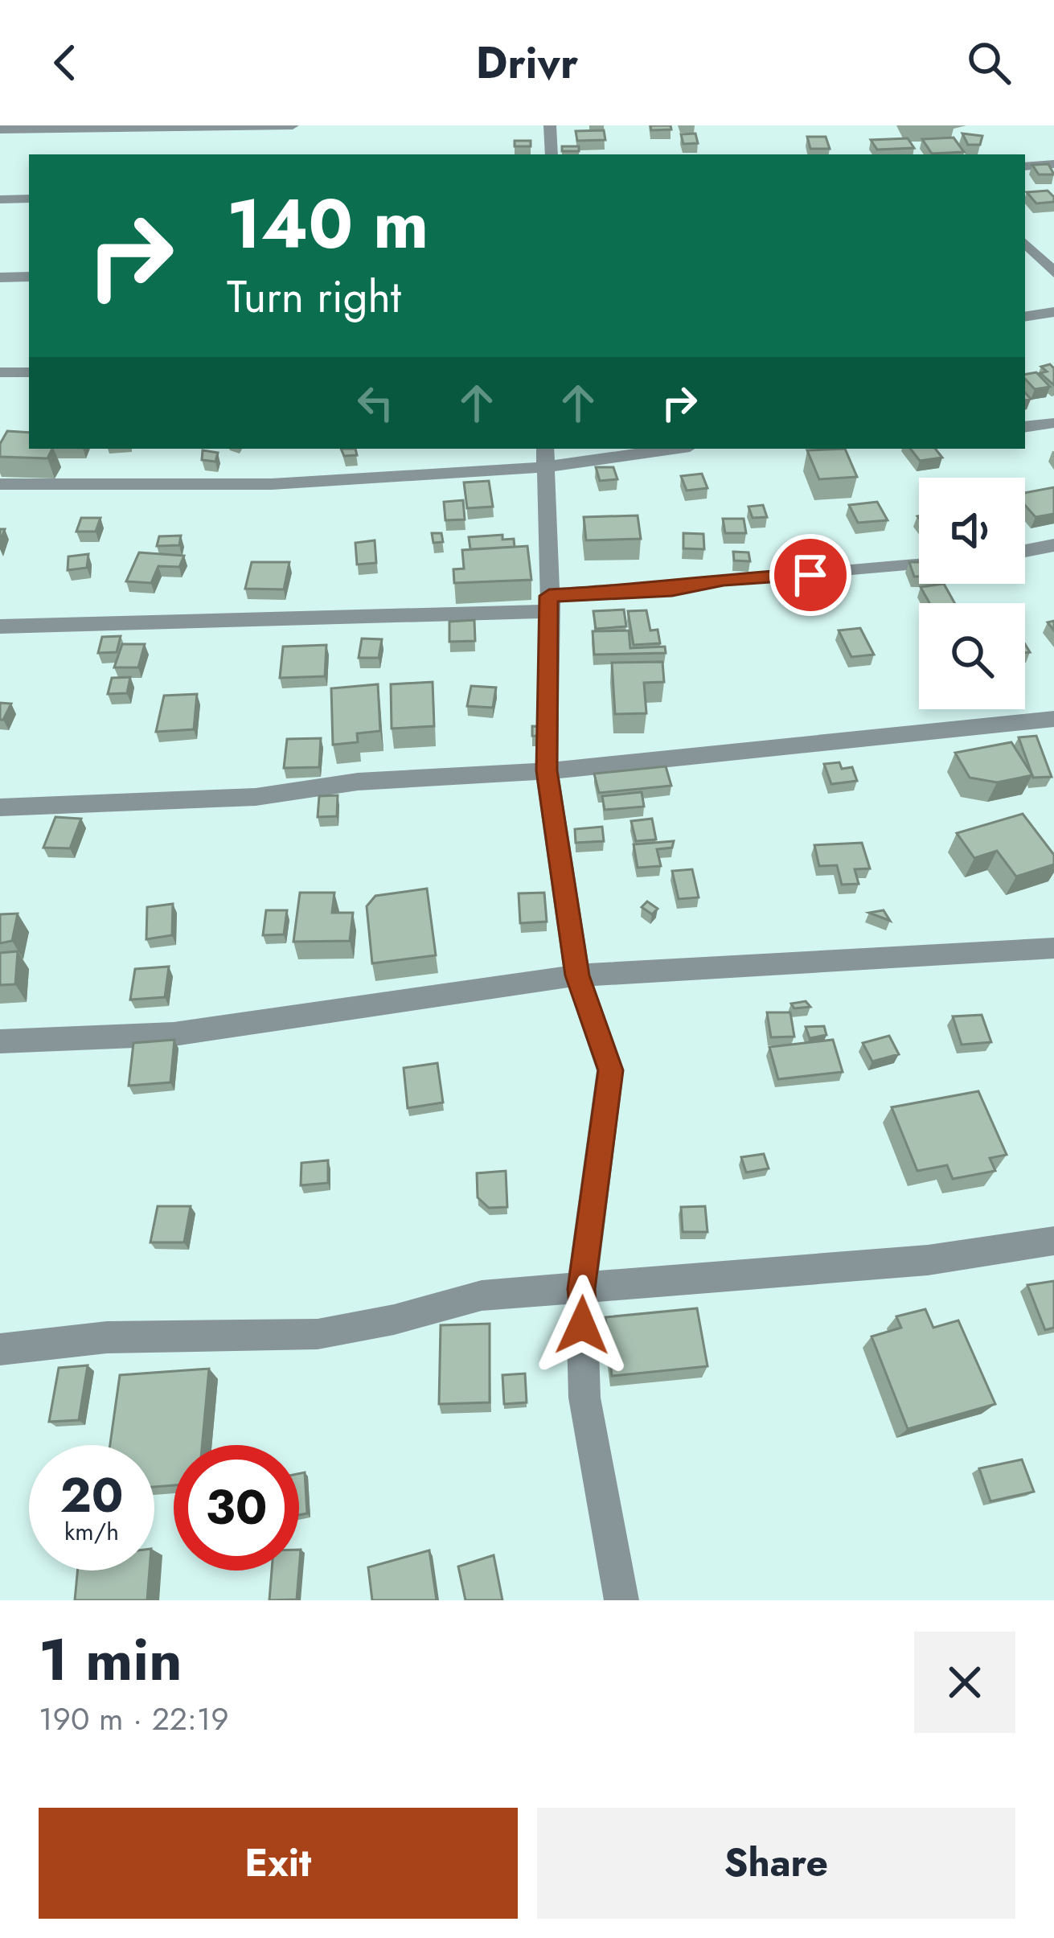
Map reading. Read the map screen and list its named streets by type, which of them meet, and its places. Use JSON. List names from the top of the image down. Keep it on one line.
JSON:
{"page":{"header":"Drivr","turn":["140 m","Turn right"],"speed":"20 km/h","limit":"30","heading":["1 min","190 m · 22:19"],"buttons":["Exit","Share"]}}
